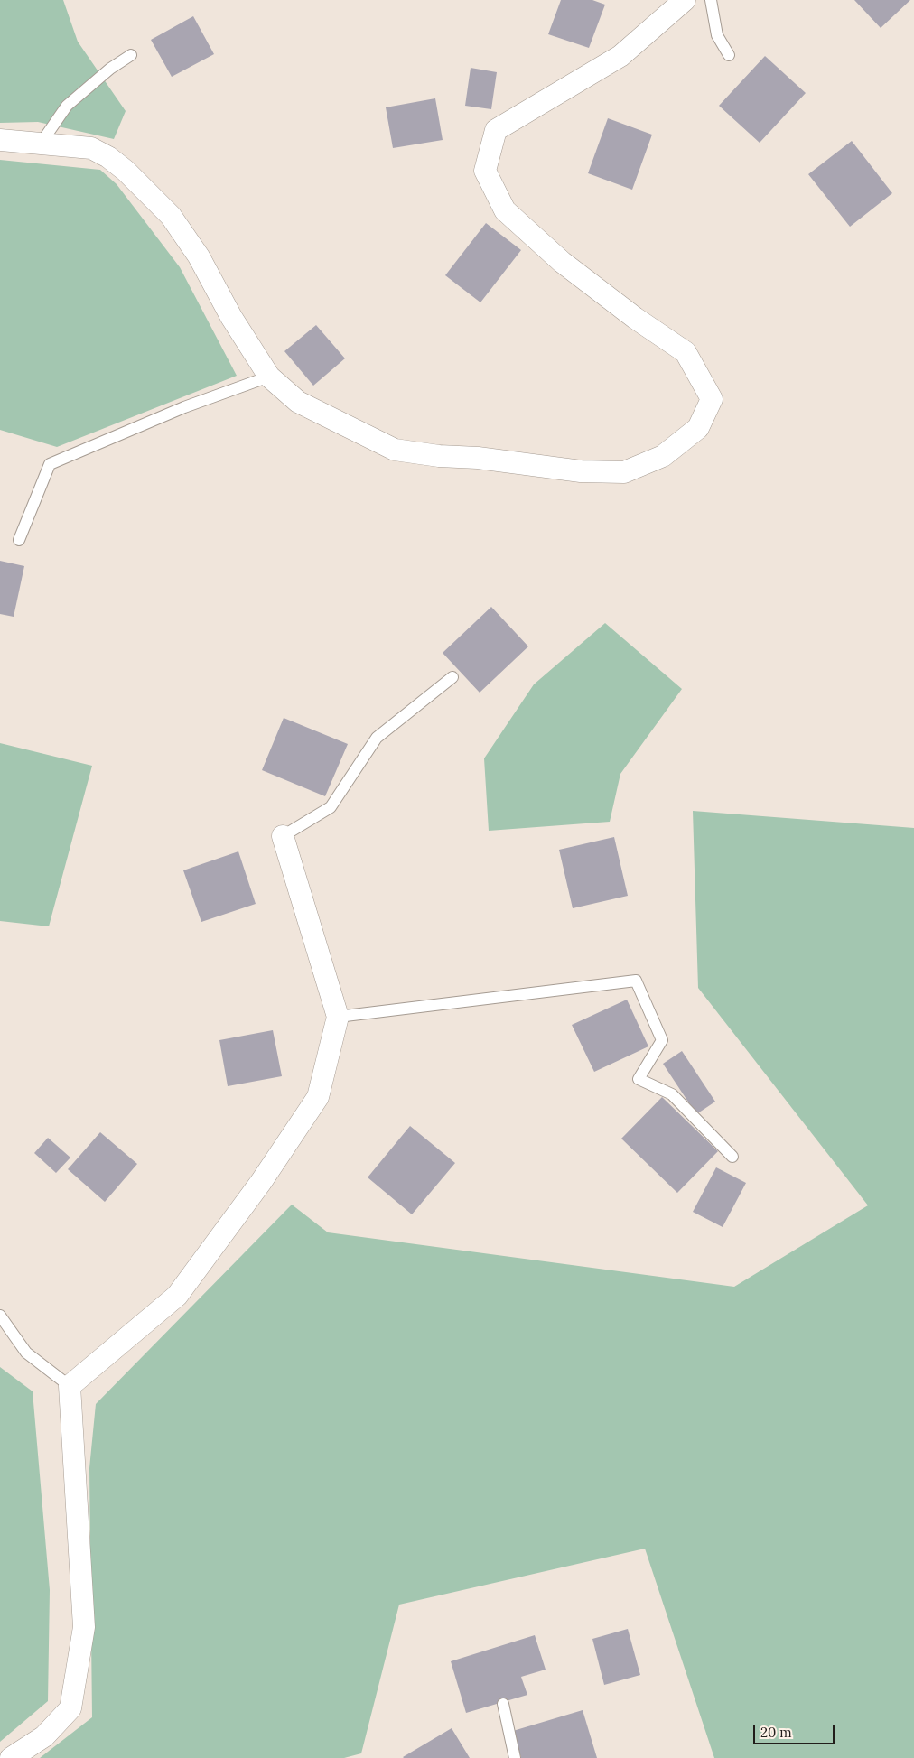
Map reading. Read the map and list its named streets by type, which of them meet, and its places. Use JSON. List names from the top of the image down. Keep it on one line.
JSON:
{"scale_bar":"20 m"}
